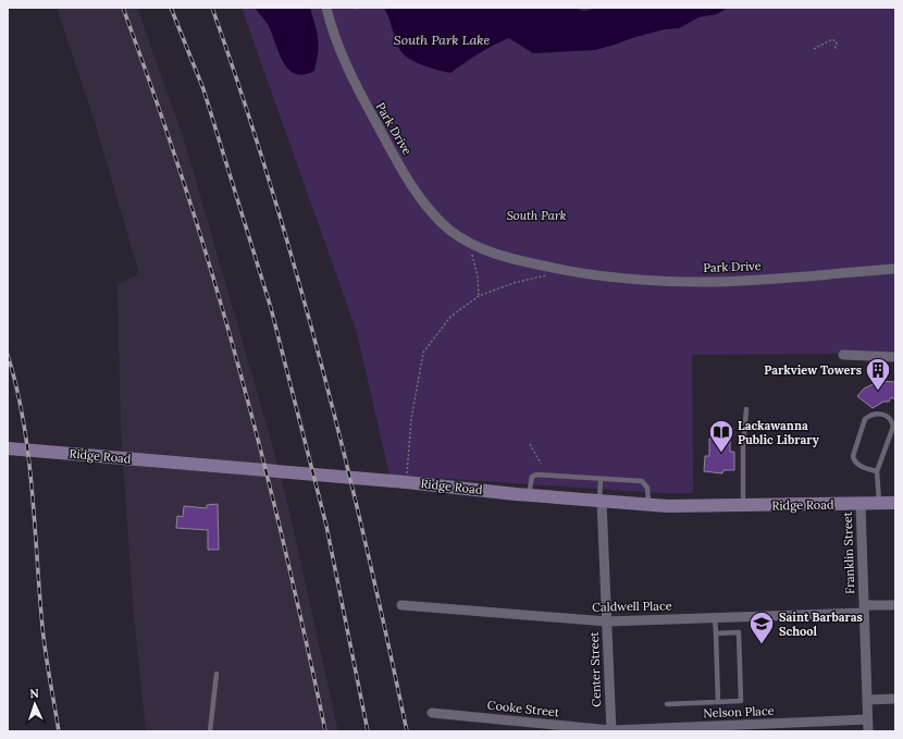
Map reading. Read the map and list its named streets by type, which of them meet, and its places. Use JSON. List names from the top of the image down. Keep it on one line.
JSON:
{"streets":{"main road":["Ridge Road"],"street":["Park Drive","Franklin Street","Caldwell Place","Center Street","Cooke Street","Nelson Place"]},"crossings":[["Ridge Road","Franklin Street"],["Ridge Road","Center Street"],["Franklin Street","Caldwell Place"],["Franklin Street","Nelson Place"],["Caldwell Place","Center Street"],["Center Street","Cooke Street"],["Center Street","Nelson Place"],["Cooke Street","Nelson Place"]],"water":["South Park Lake"],"parks":["South Park"],"places":{"building":["Parkview Towers"],"library":["Lackawanna Public Library"],"school or university":["Saint Barbaras School"]},"north":"top"}
